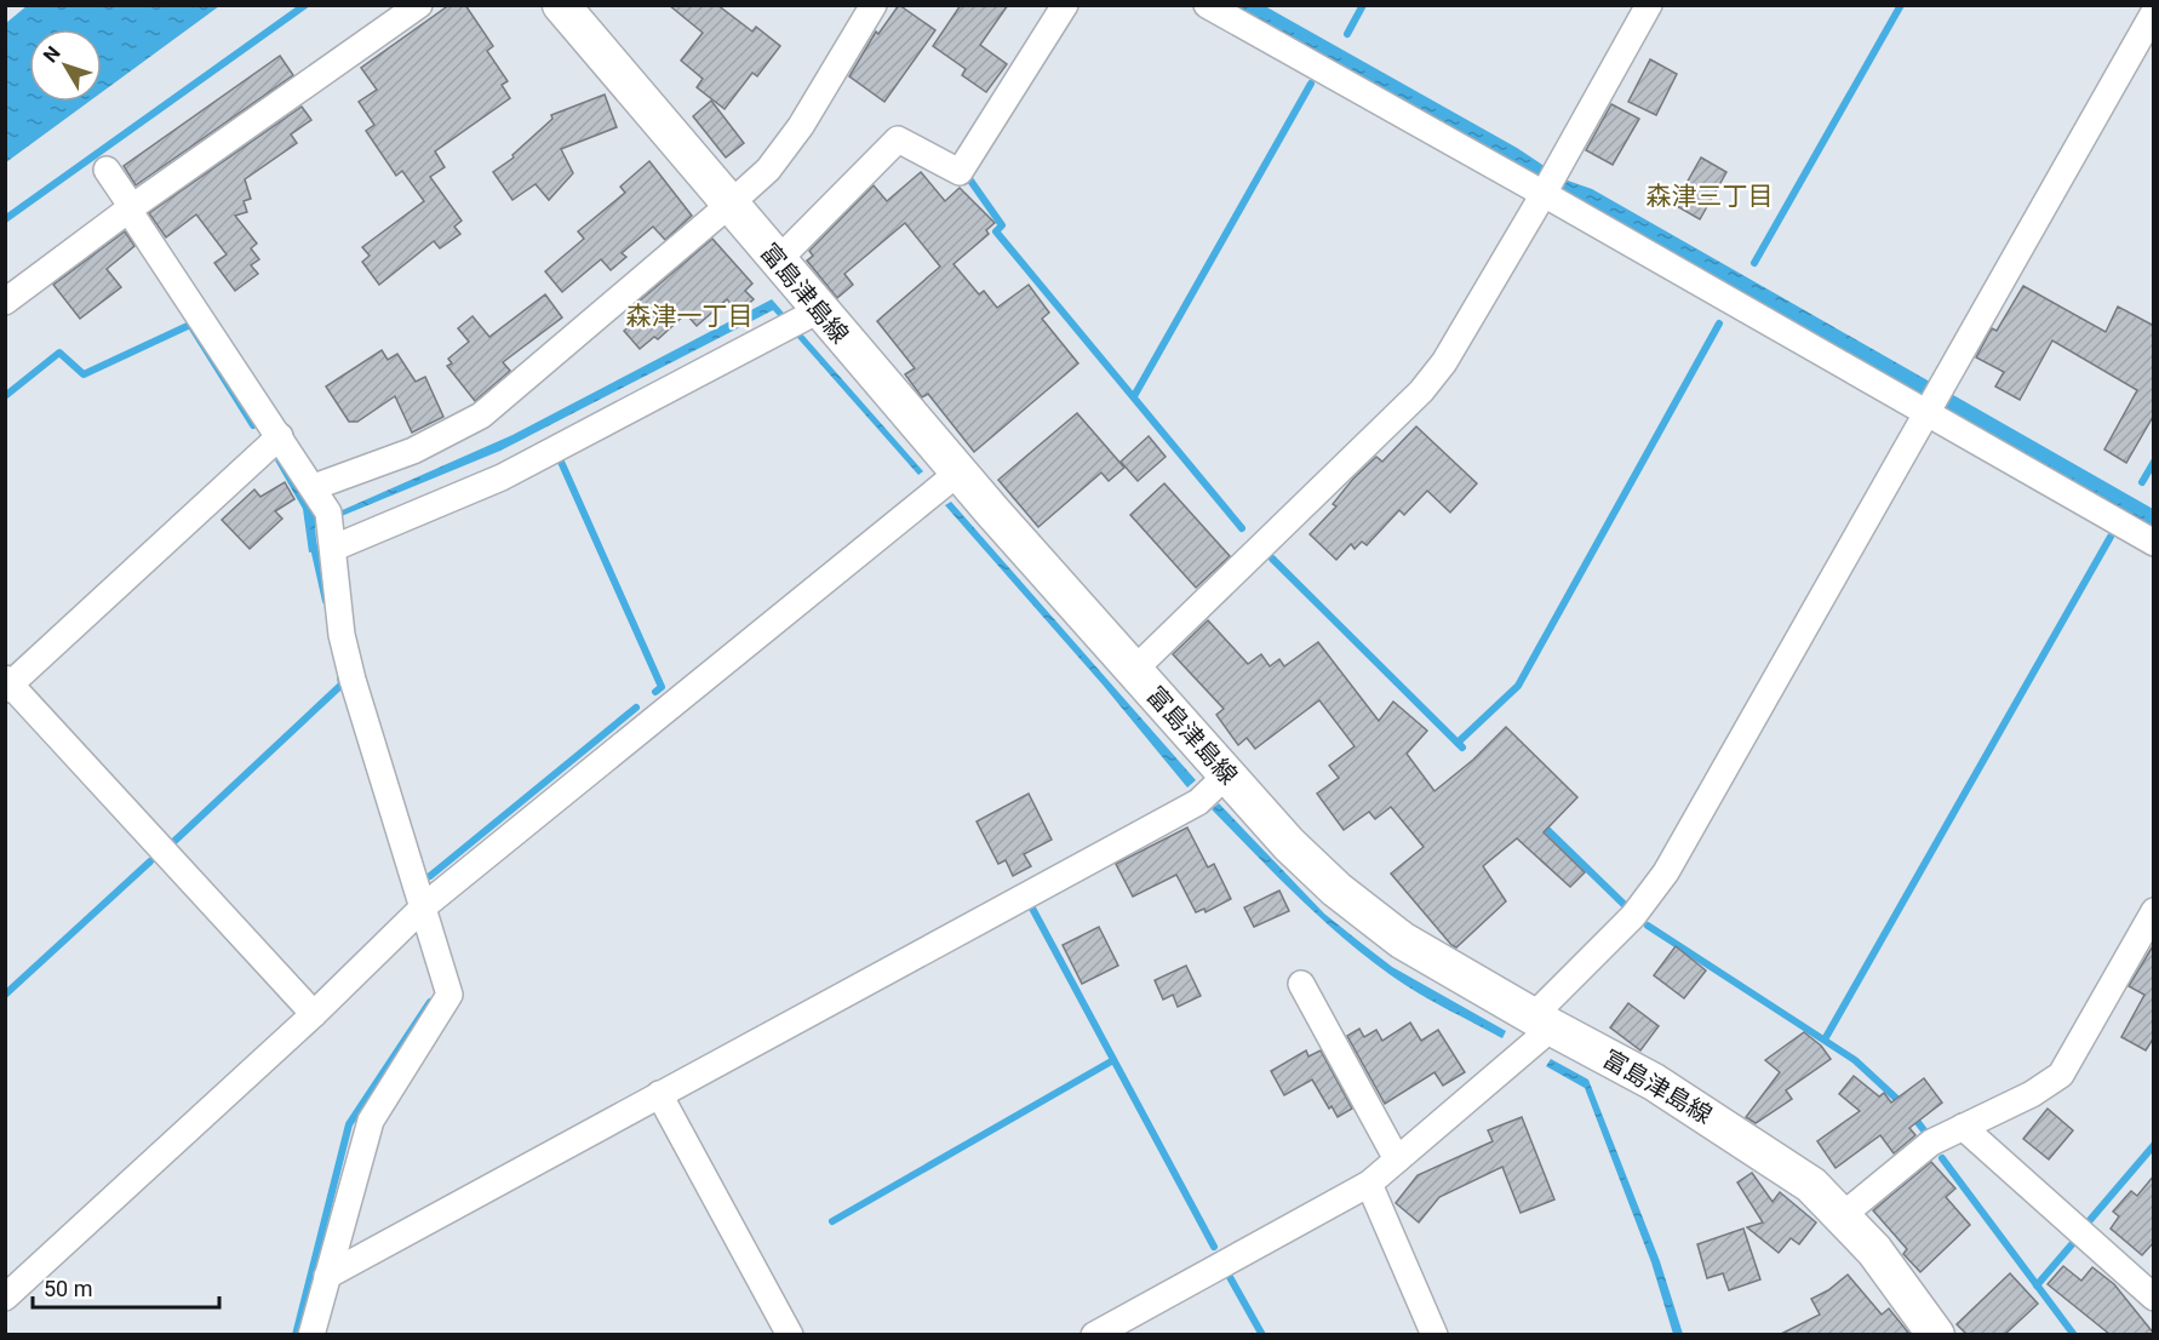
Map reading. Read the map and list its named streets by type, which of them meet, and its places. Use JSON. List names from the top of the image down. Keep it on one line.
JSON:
{"streets":{"main road":["富島津島線"]},"districts":["森津三丁目","森津一丁目"],"scale_bar":"50 m","north":"top left"}
